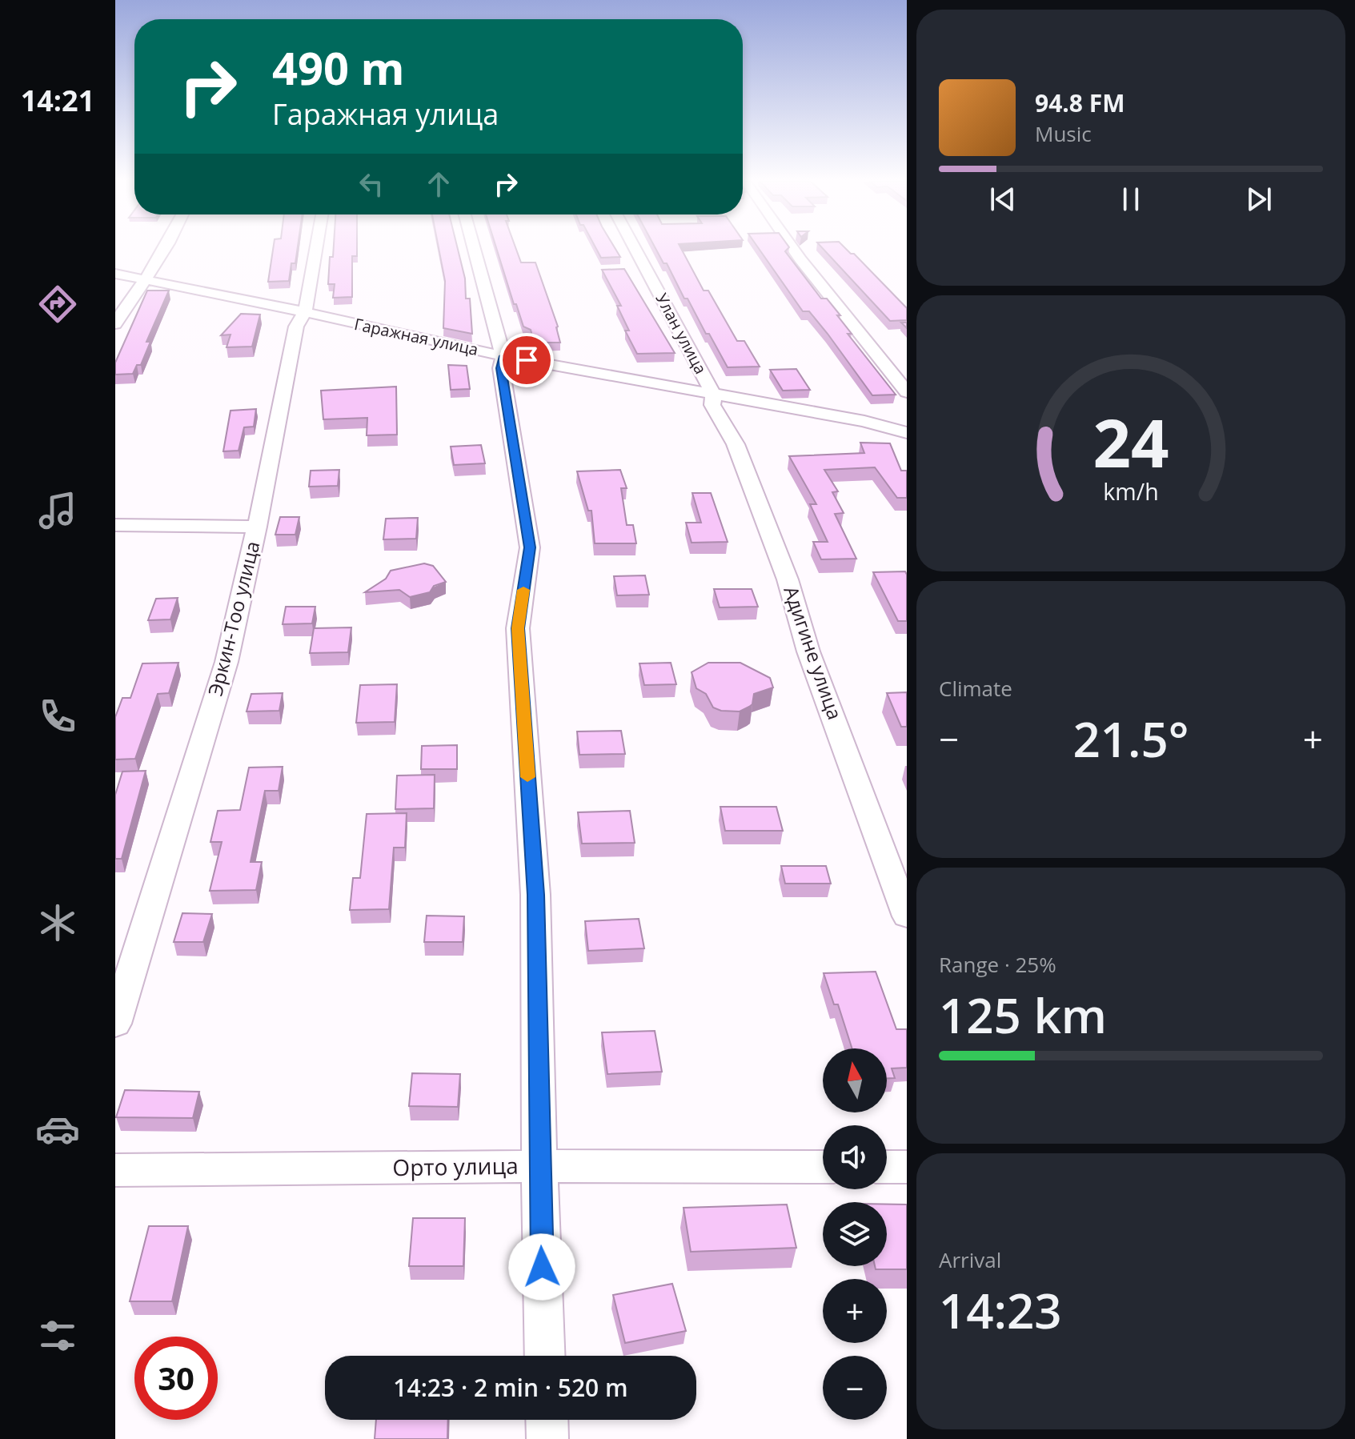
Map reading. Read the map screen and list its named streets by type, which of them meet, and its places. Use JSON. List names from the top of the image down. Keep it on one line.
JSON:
{"streets":{"street":["Улан улица","Гаражная улица","Эркин-Тоо улица","Адигине улица","Орто улица"]},"crossings":[["Улан улица","Гаражная улица"],["Улан улица","Адигине улица"],["Гаражная улица","Эркин-Тоо улица"],["Гаражная улица","Адигине улица"]],"north":"top","page":{"tabs":"14:21","turn":["490 m","Гаражная улица"],"song":["94.8 FM","Music"],"tile":["Climate",["Range · 25%","125 km"],["Arrival","14:23"]],"heat":["−","21.5°","+"],"map_buttons":["+","−"],"limit":"30","trip":"14:23 · 2 min · 520 m","gauge":["24","km/h"]}}
